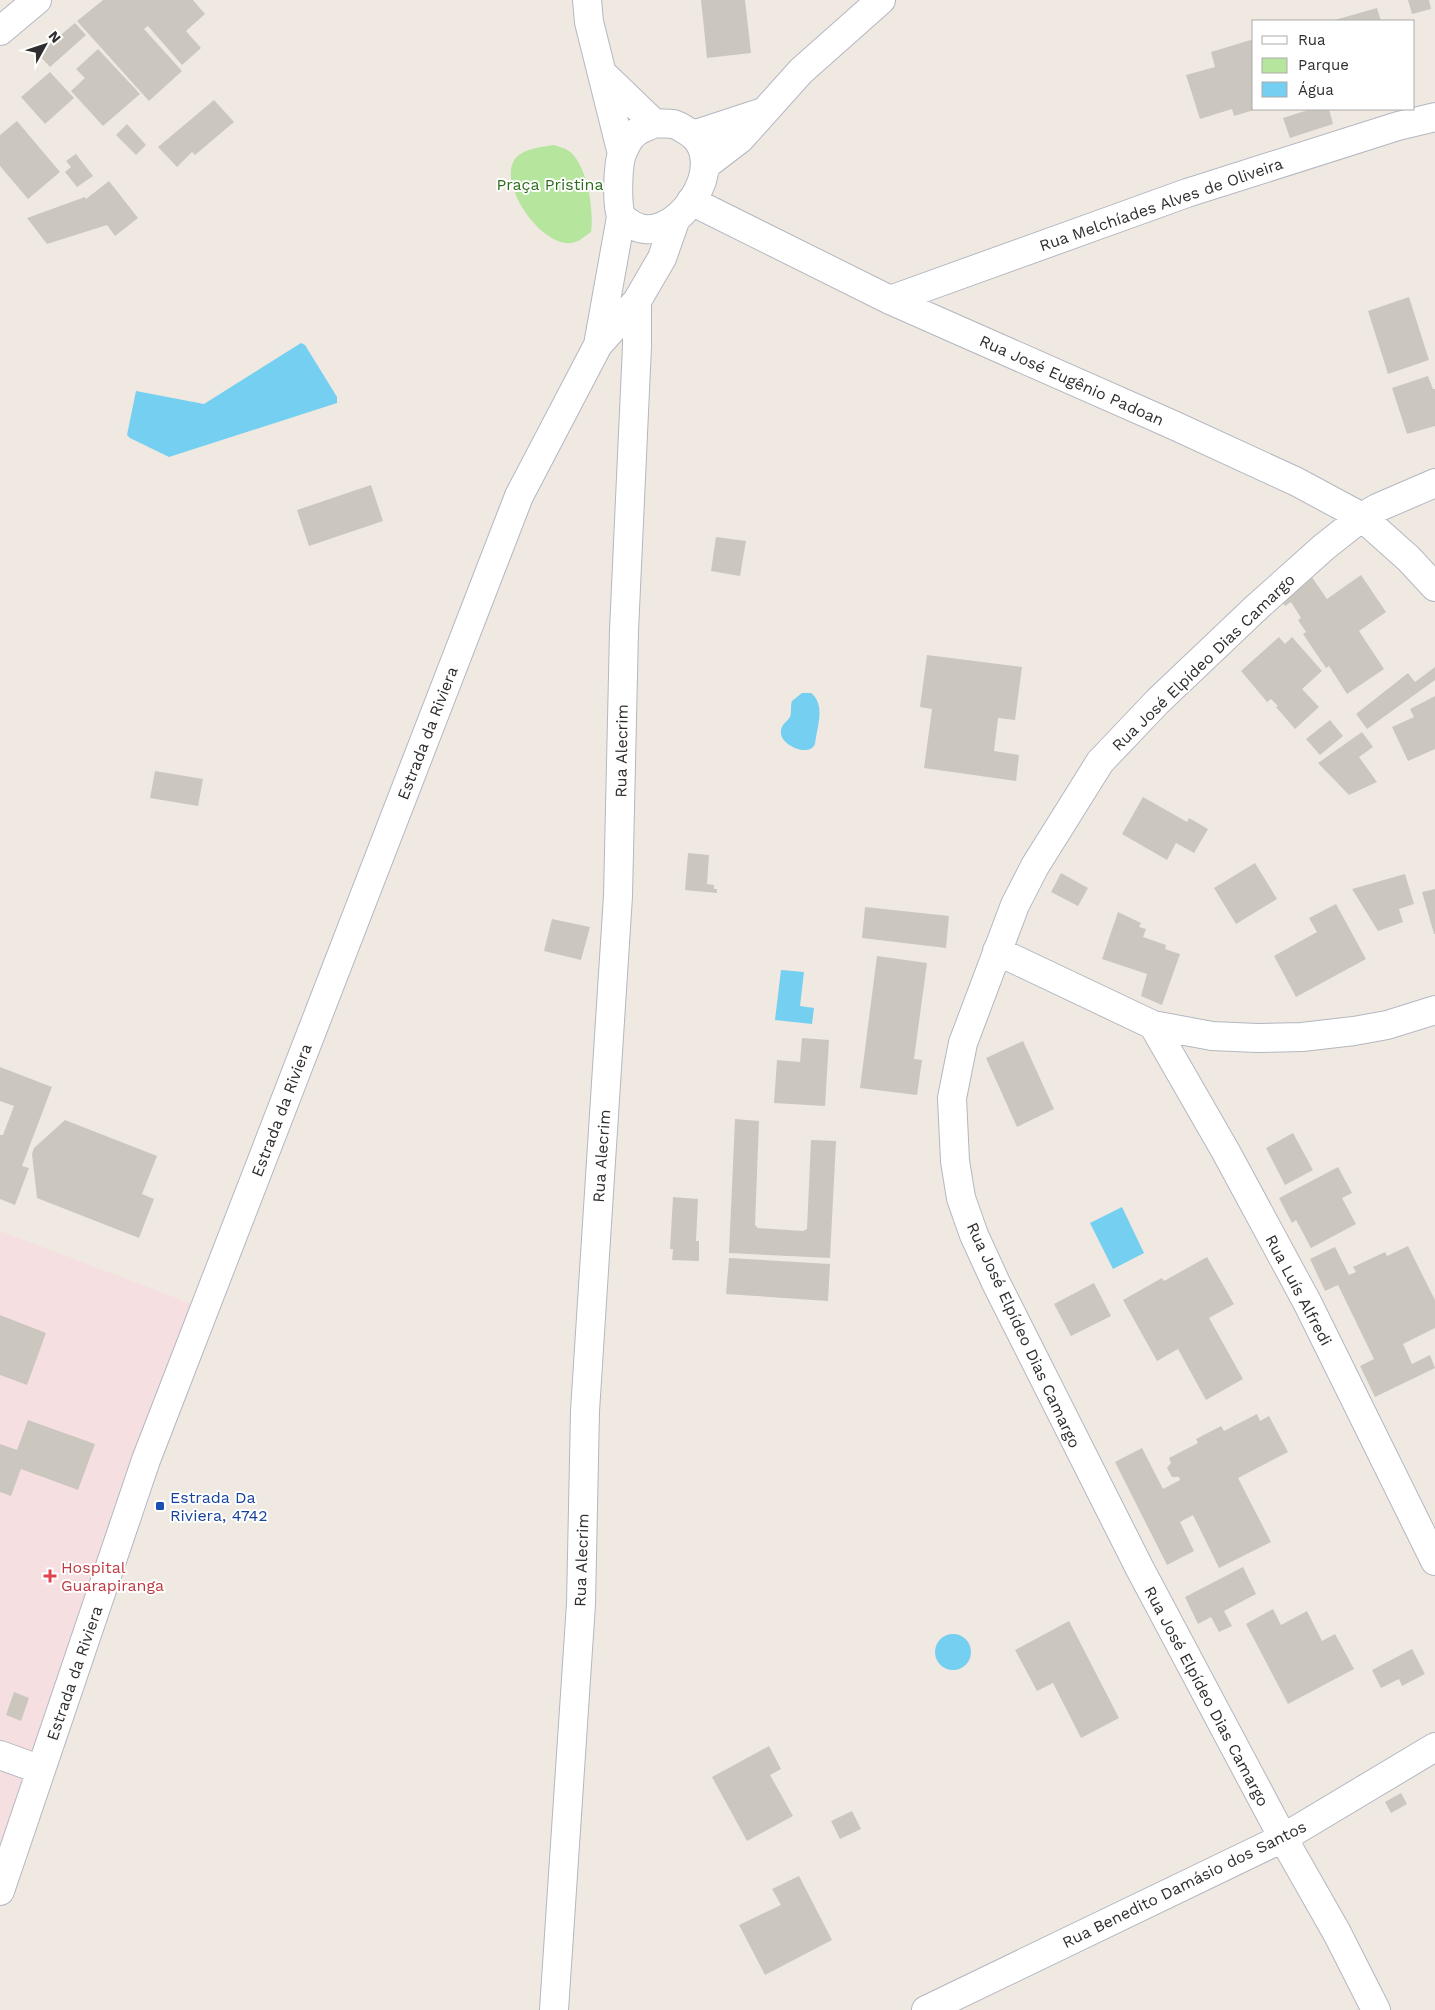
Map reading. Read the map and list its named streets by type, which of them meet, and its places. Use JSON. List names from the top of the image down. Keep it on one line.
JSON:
{"streets":{"street":["Rua Melchíades Alves de Oliveira","Rua José Eugênio Padoan","Rua José Elpídeo Dias Camargo","Estrada da Riviera","Rua Alecrim","Rua Luís Alfredi","Rua Benedito Damásio dos Santos"]},"crossings":[["Rua Melchíades Alves de Oliveira","Rua José Eugênio Padoan"],["Rua José Eugênio Padoan","Rua José Elpídeo Dias Camargo"],["Rua José Eugênio Padoan","Estrada da Riviera"],["Rua José Elpídeo Dias Camargo","Rua Benedito Damásio dos Santos"],["Estrada da Riviera","Rua Alecrim"]],"parks":["Praça Pristina"],"places":{"transit":["Estrada Da Riviera, 4742"],"health":["Hospital Guarapiranga"]},"legend":["Rua","Parque","Água"],"north":"top right"}
